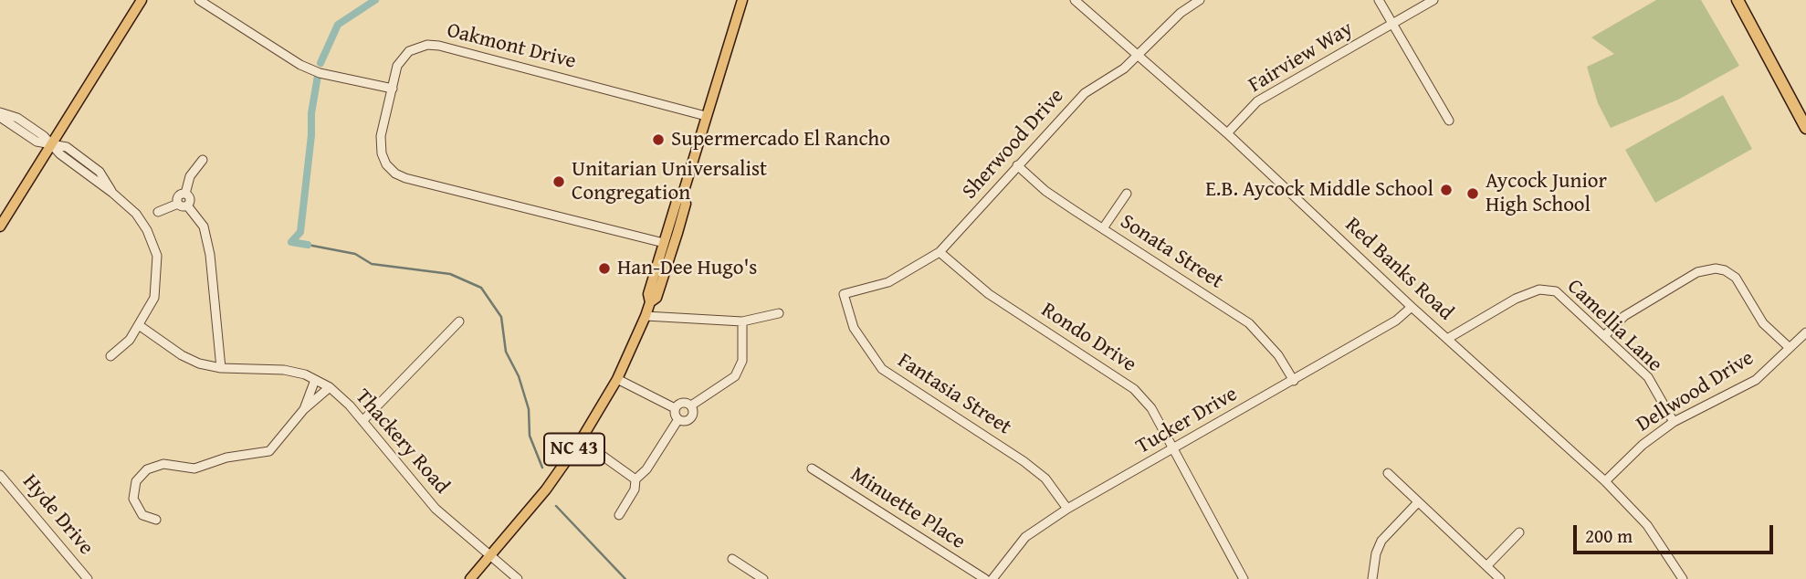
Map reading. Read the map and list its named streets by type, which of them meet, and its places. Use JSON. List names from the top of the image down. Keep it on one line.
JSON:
{"streets":{"main road":["NC 43"],"street":["Oakmont Drive","Fairview Way","Sherwood Drive","Sonata Street","Red Banks Road","Camellia Lane","Rondo Drive","Dellwood Drive","Fantasia Street","Tucker Drive","Thackery Road","Minuette Place","Hyde Drive"]},"crossings":[["Oakmont Drive","NC 43"],["Fairview Way","Red Banks Road"],["Sherwood Drive","Sonata Street"],["Sherwood Drive","Red Banks Road"],["Sherwood Drive","Rondo Drive"],["Sherwood Drive","Fantasia Street"],["Sonata Street","Tucker Drive"],["Red Banks Road","Camellia Lane"],["Red Banks Road","Dellwood Drive"],["Red Banks Road","Tucker Drive"],["Camellia Lane","Dellwood Drive"],["Rondo Drive","Tucker Drive"],["Fantasia Street","Tucker Drive"],["Thackery Road","NC 43"]],"places":["Supermercado El Rancho","Unitarian Universalist Congregation","E.B. Aycock Middle School","Aycock Junior High School","Han-Dee Hugo's"],"scale_bar":"200 m"}
